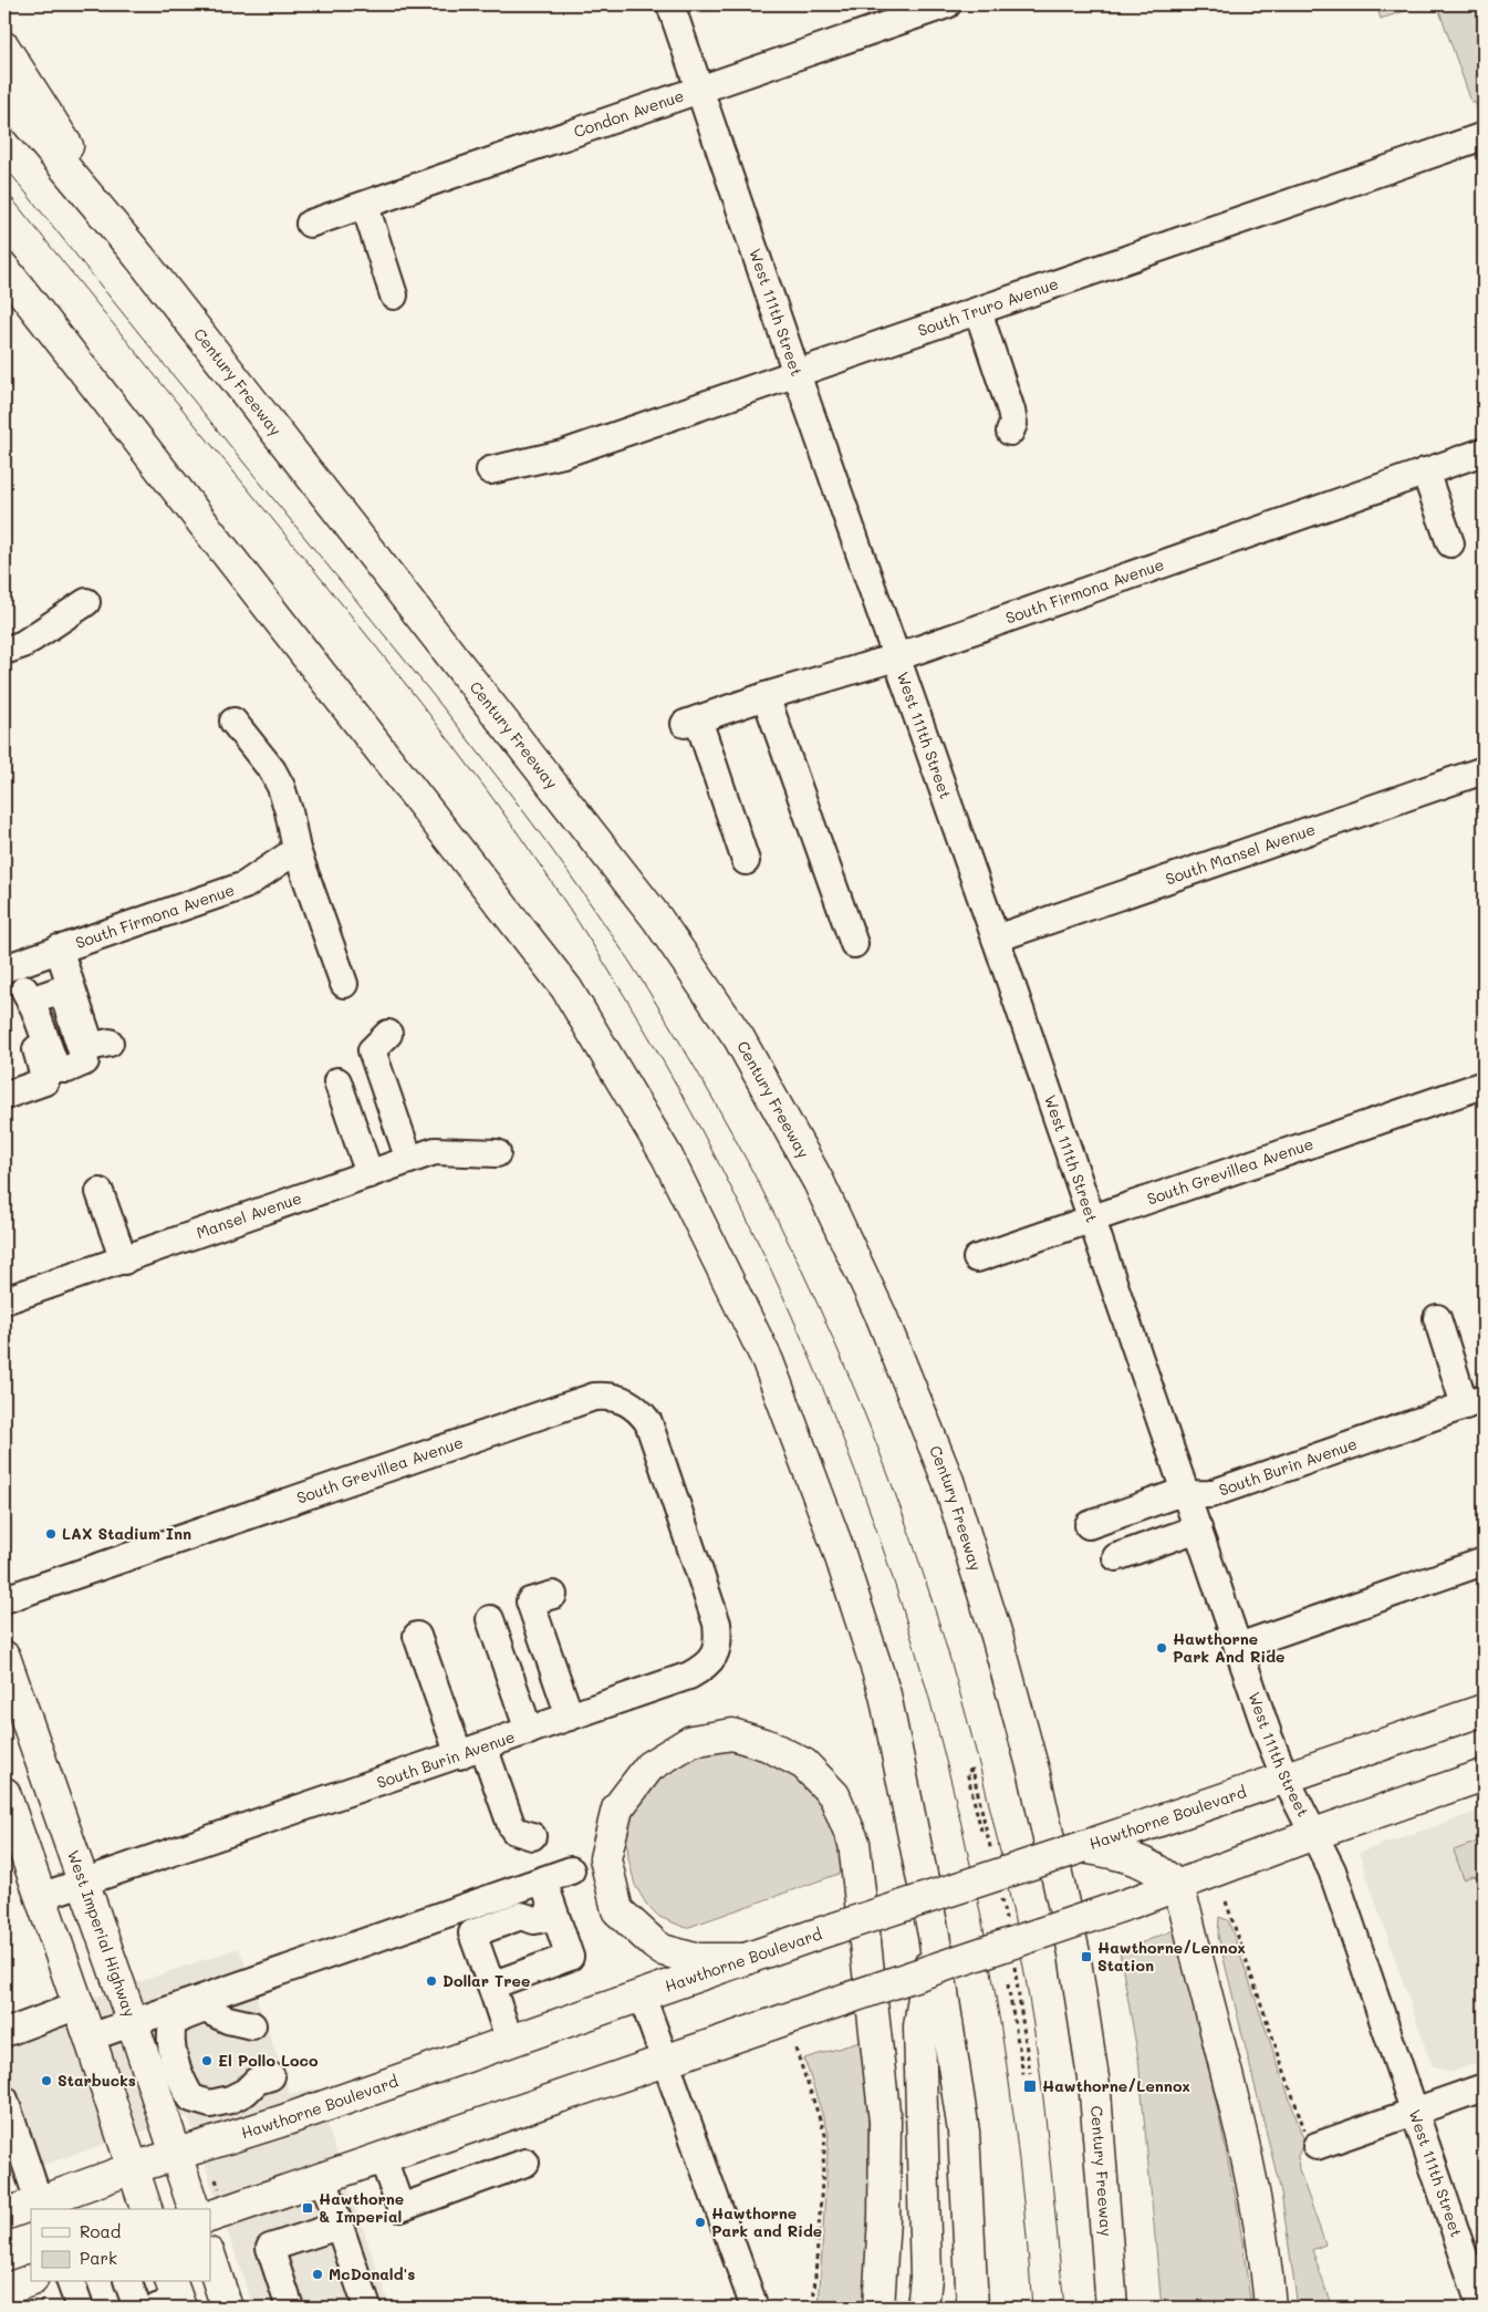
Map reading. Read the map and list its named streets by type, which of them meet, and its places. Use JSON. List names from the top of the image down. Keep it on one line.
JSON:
{"streets":{"main road":["Century Freeway","Hawthorne Boulevard","West Imperial Highway"],"street":["Condon Avenue","South Truro Avenue","West 111th Street","South Firmona Avenue","South Mansel Avenue","South Grevillea Avenue","Mansel Avenue","South Burin Avenue"]},"crossings":[["Condon Avenue","West 111th Street"],["South Truro Avenue","West 111th Street"],["West 111th Street","South Firmona Avenue"],["West 111th Street","South Mansel Avenue"],["West 111th Street","South Grevillea Avenue"],["West 111th Street","South Burin Avenue"],["West 111th Street","Hawthorne Boulevard"],["South Grevillea Avenue","South Burin Avenue"],["South Burin Avenue","West Imperial Highway"],["Hawthorne Boulevard","West Imperial Highway"]],"places":{"other":["LAX Stadium Inn","Hawthorne Park And Ride","Dollar Tree","El Pollo Loco","Starbucks","Hawthorne Park and Ride","McDonald's"],"transit":["Hawthorne/Lennox Station","Hawthorne/Lennox","Hawthorne & Imperial"]},"legend":["Road","Park"]}
